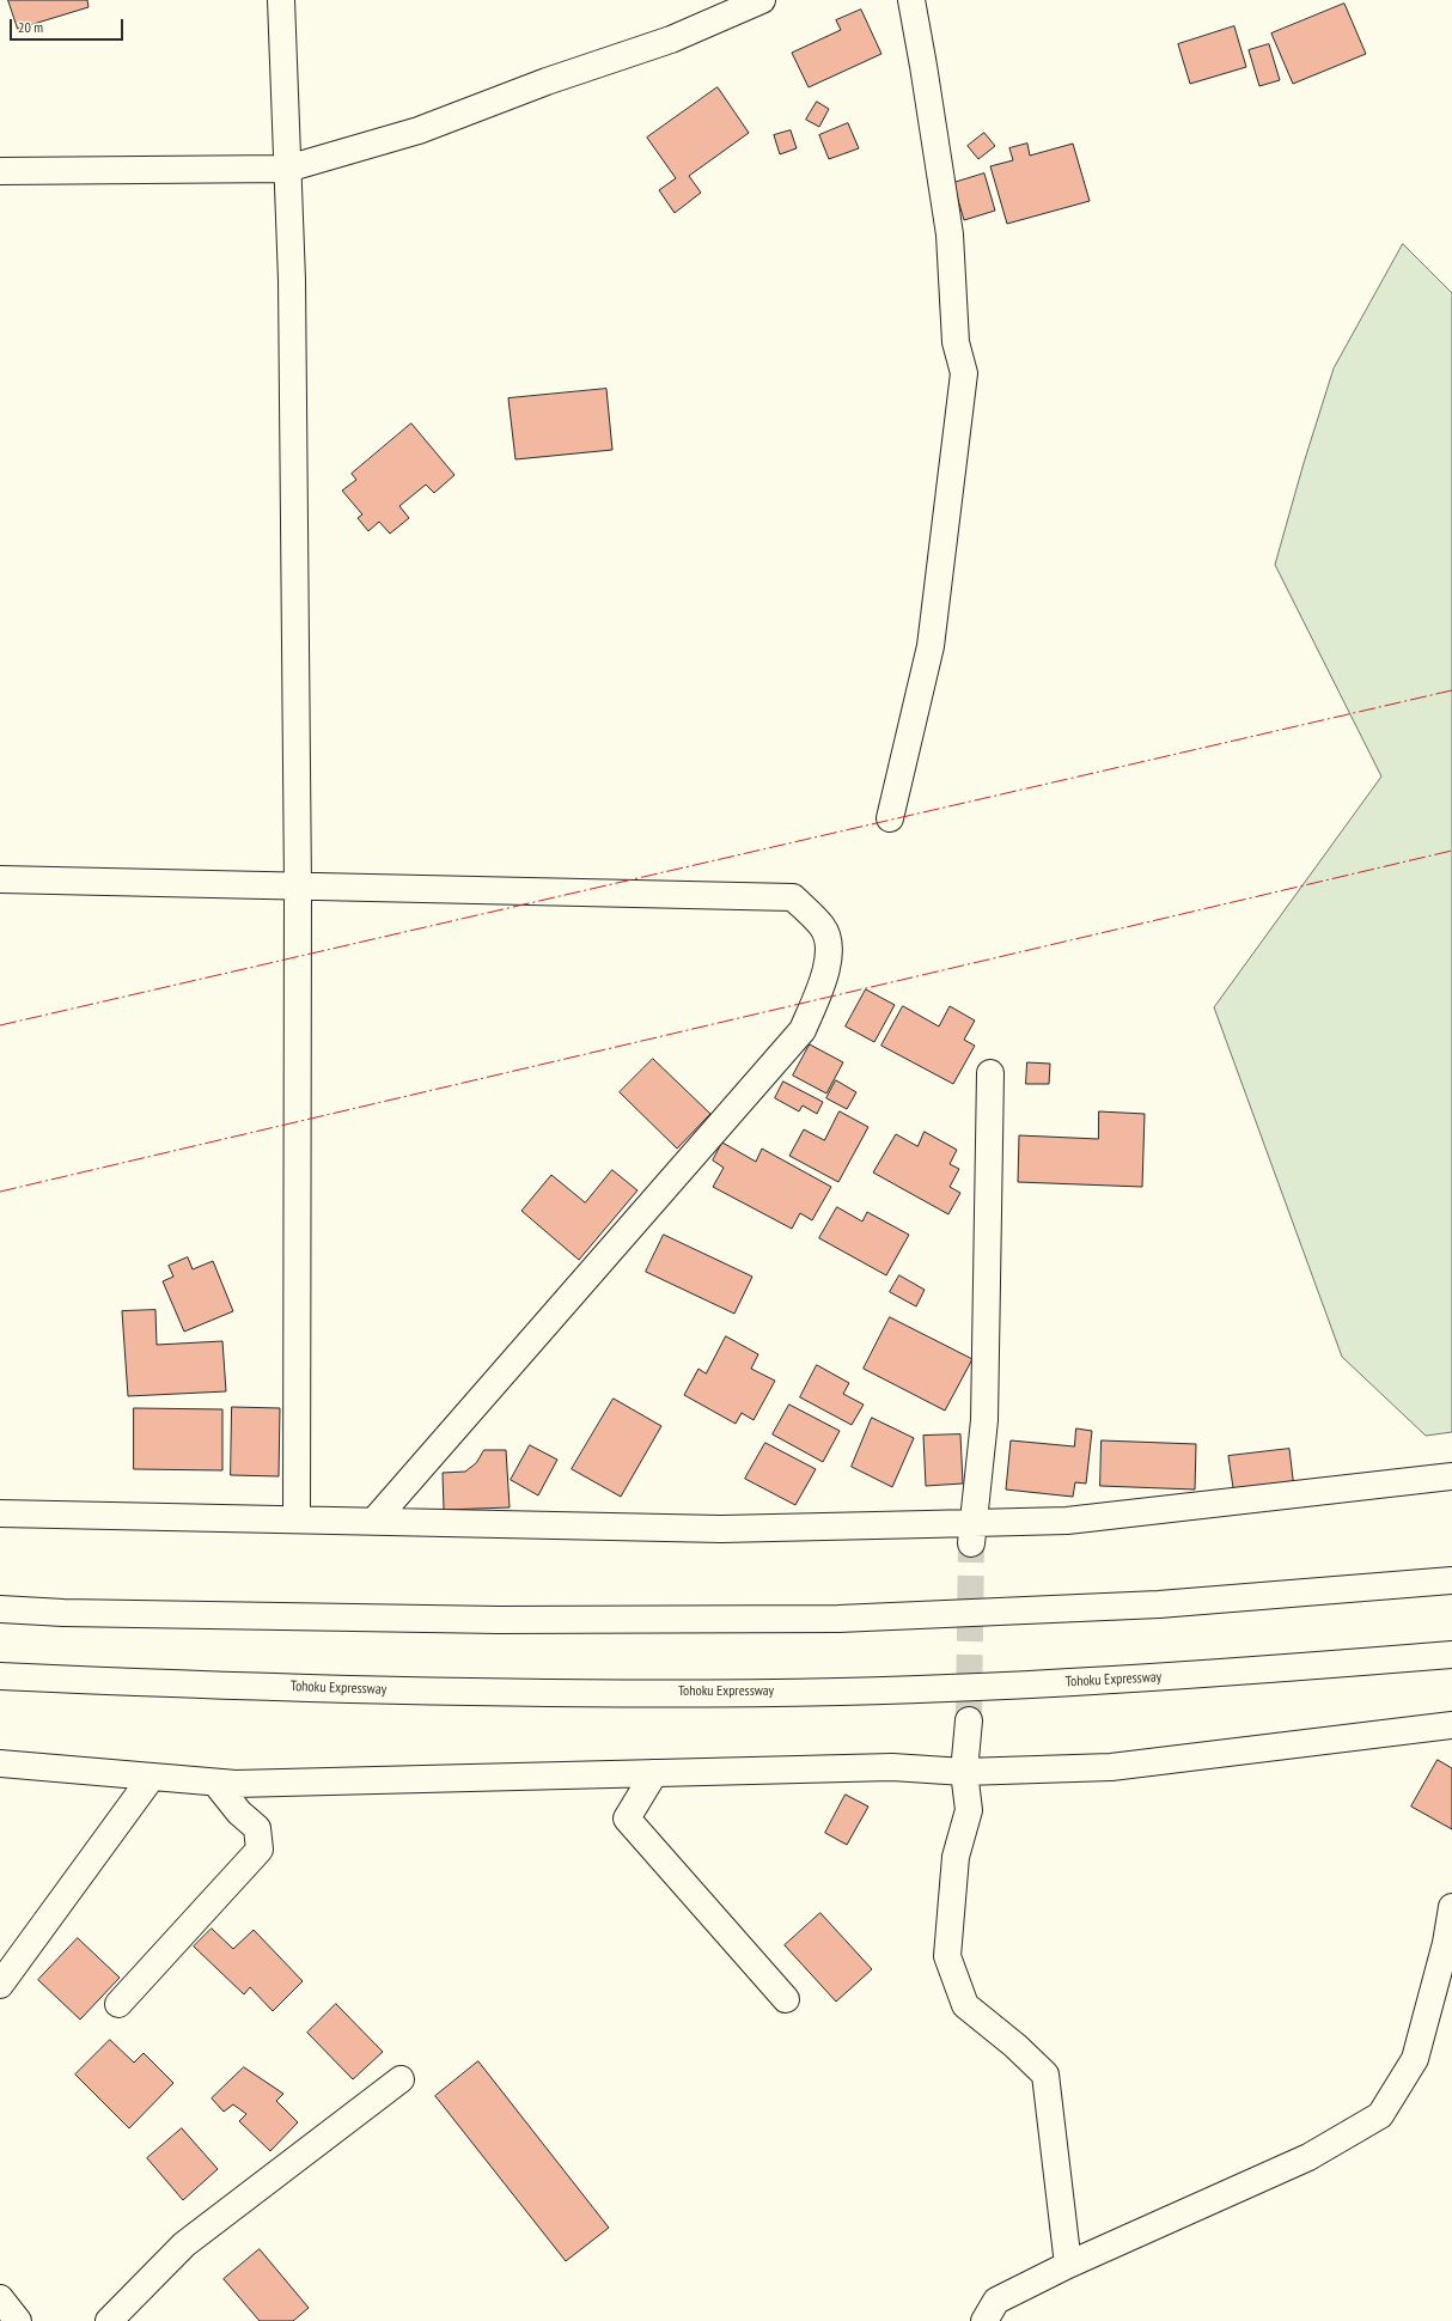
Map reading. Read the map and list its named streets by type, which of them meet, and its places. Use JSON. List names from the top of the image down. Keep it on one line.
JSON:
{"streets":{"main road":["Tohoku Expressway"]},"scale_bar":"20 m"}
